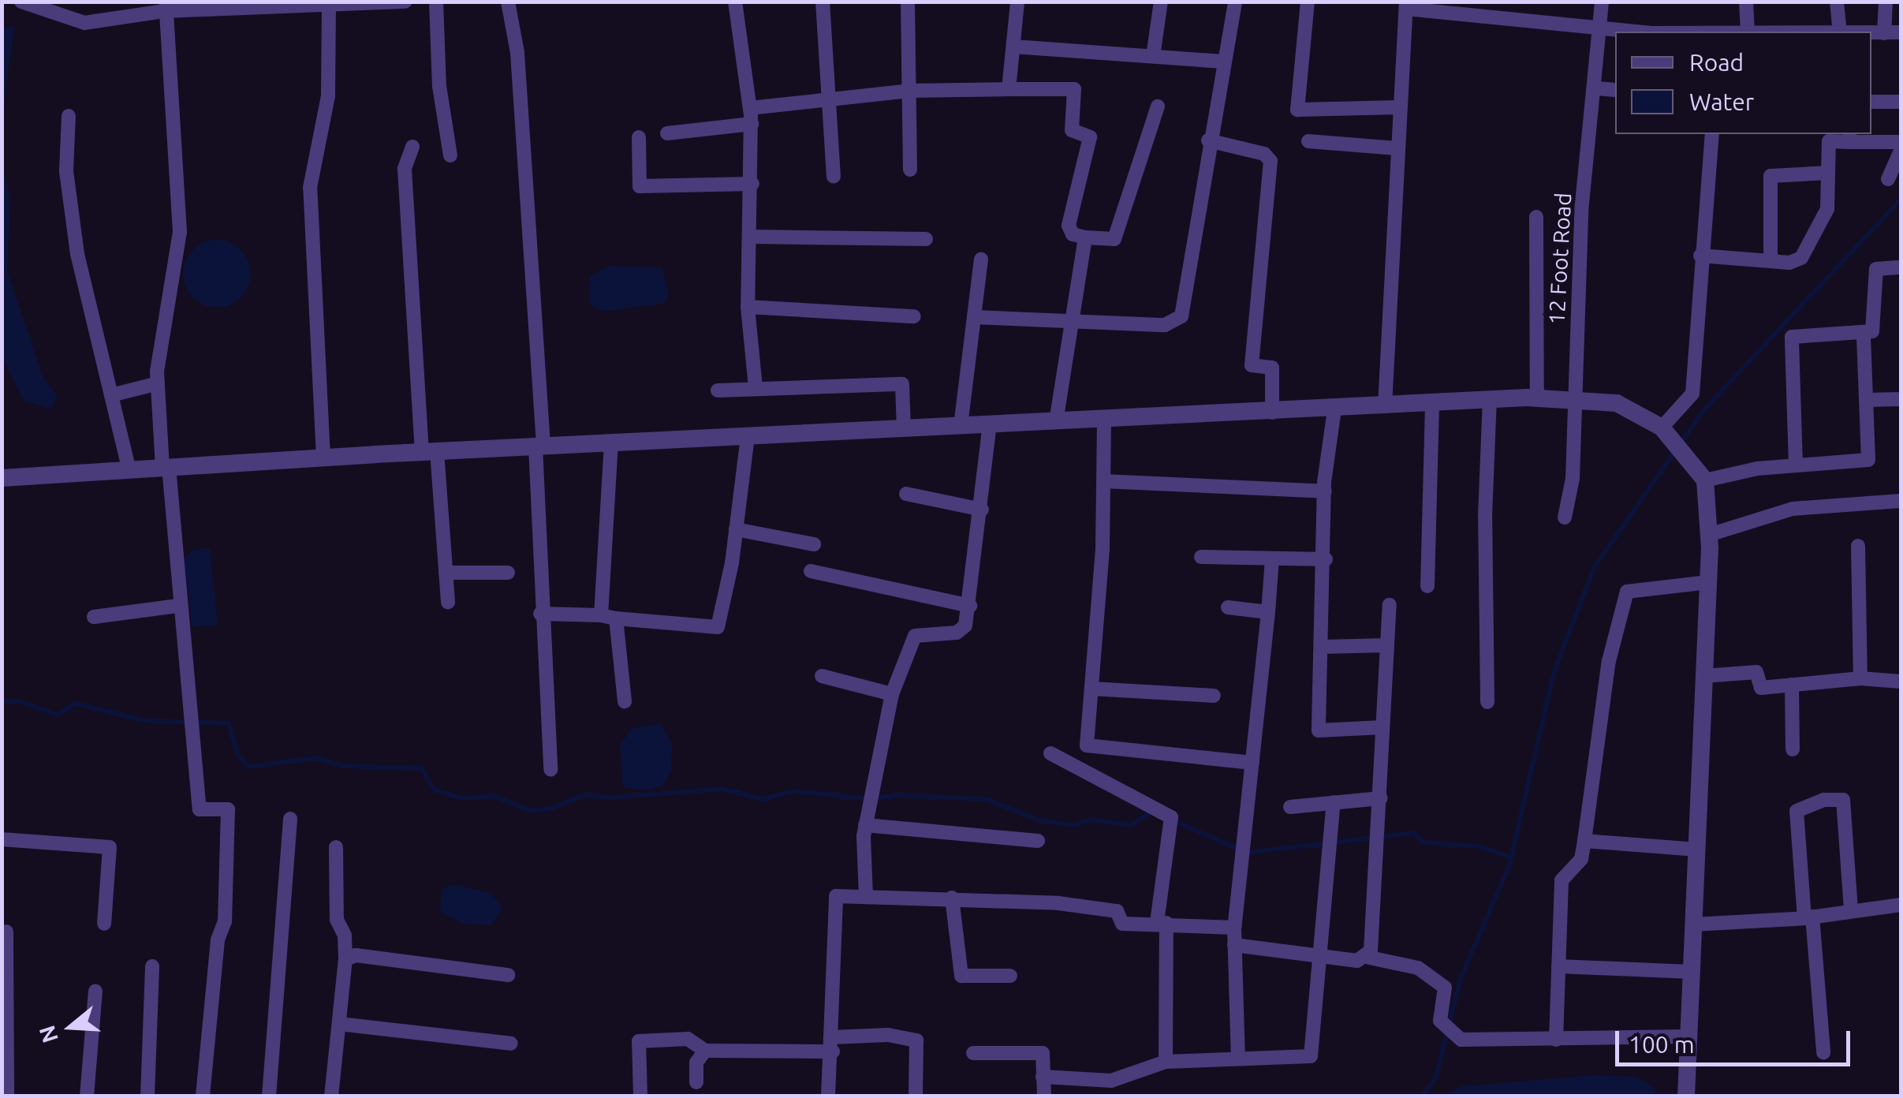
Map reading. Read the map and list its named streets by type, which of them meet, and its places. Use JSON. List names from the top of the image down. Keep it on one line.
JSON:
{"streets":{"street":["12 Foot Road"]},"legend":["Road","Water"],"scale_bar":"100 m","north":"left"}
